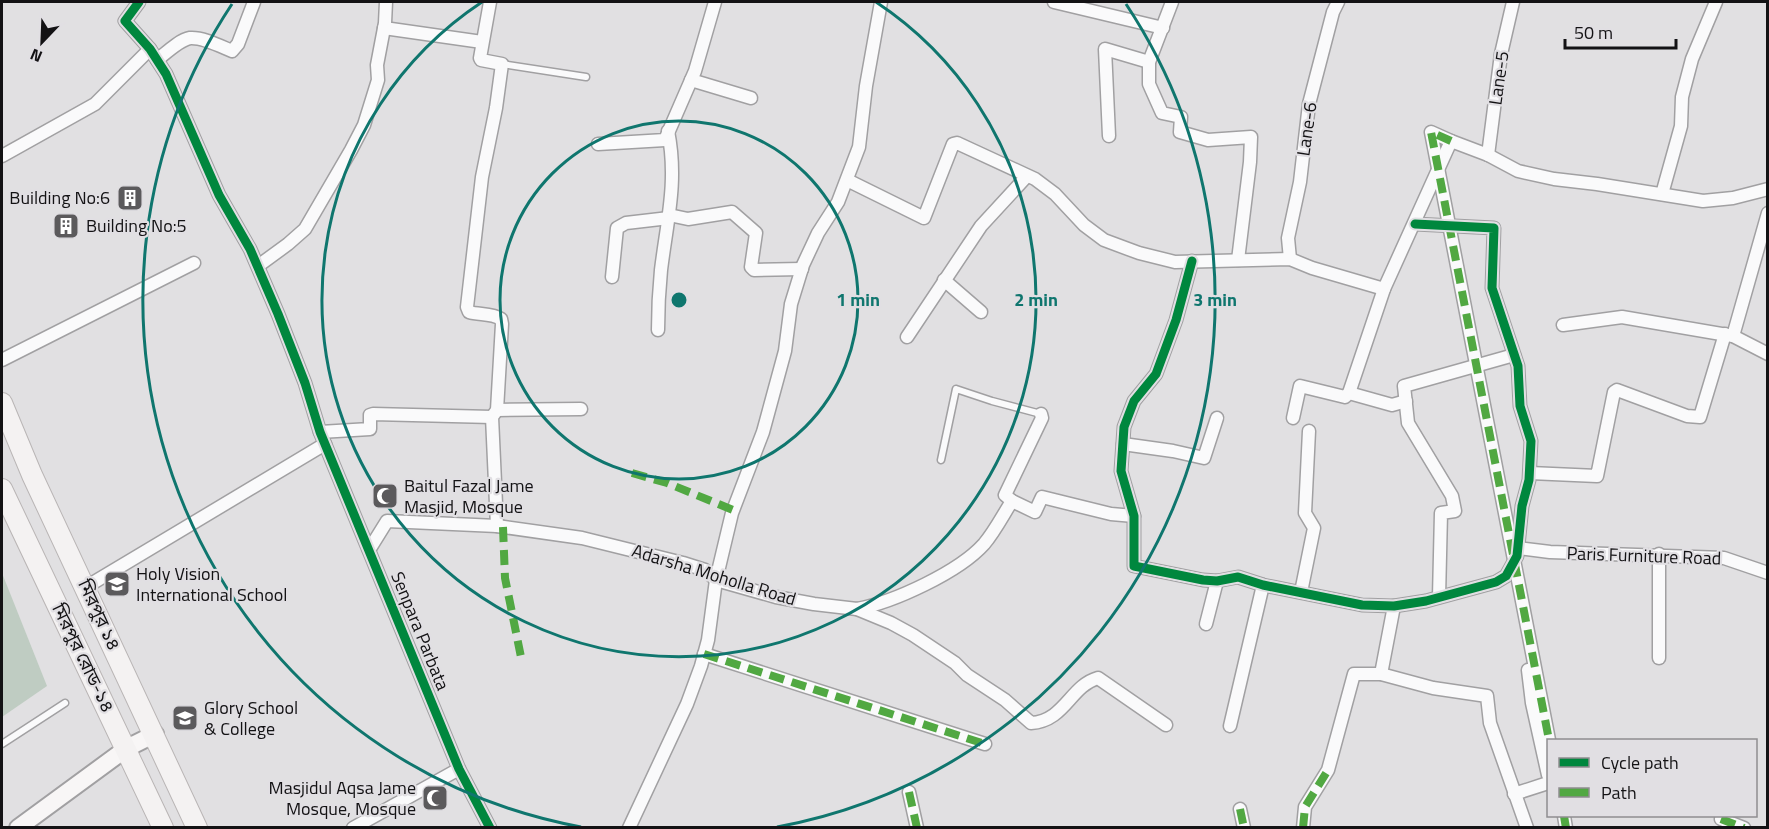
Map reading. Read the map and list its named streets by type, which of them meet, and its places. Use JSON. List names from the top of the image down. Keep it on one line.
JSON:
{"streets":{"main road":["মিরপুর ১৪","মিরপুর রোড-১৪"],"street":["Lane-5","Lane-6","Paris Furniture Road","Adarsha Moholla Road","Senpara Parbata"]},"crossings":[["Adarsha Moholla Road","Senpara Parbata"]],"places":{"building":["Building No:6","Building No:5"],"mosque":["Baitul Fazal Jame Masjid, Mosque","Masjidul Aqsa Jame Mosque, Mosque"],"school or university":["Holy Vision International School","Glory School & College"]},"legend":["Cycle path","Path"],"scale_bar":"50 m","north":"bottom left","rings":["1 min","2 min","3 min"]}
